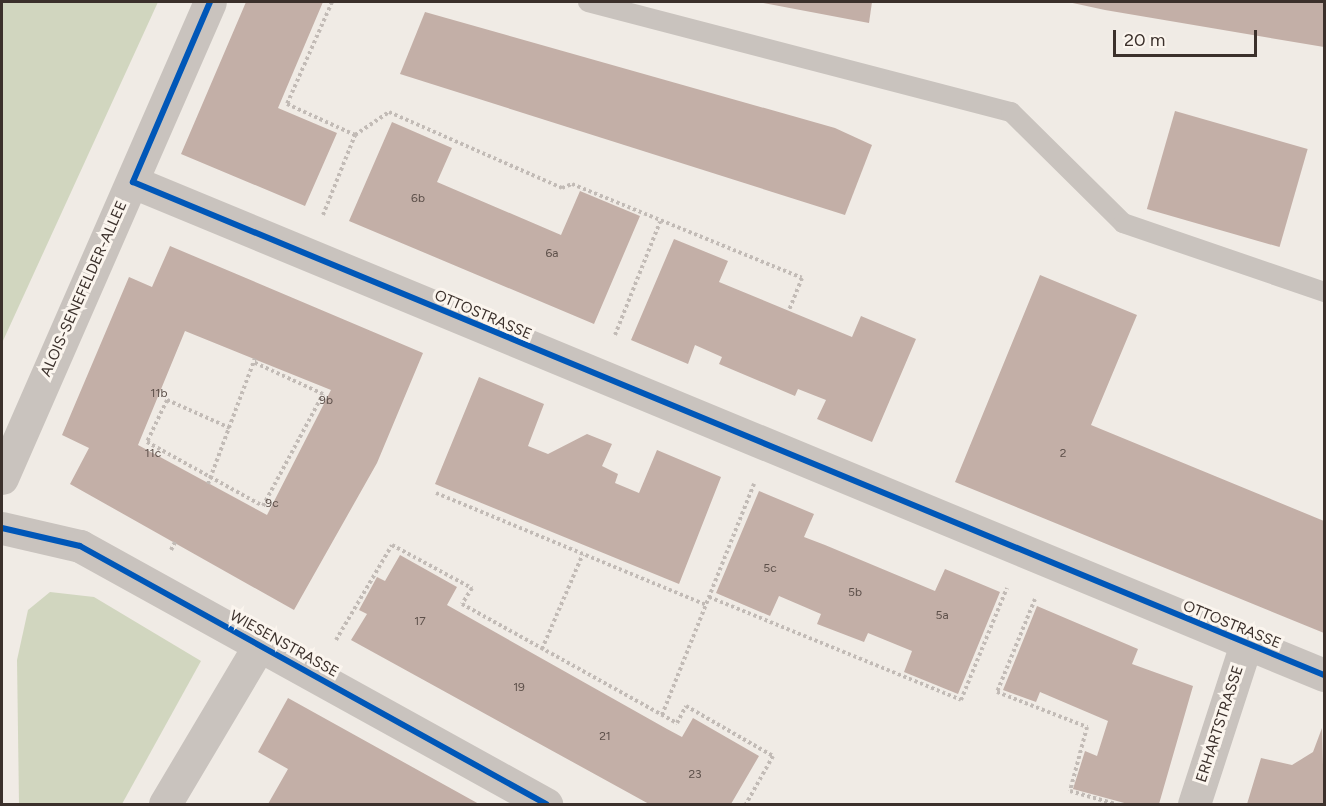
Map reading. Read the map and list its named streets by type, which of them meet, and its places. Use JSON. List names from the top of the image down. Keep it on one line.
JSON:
{"streets":{"street":["ALOIS-SENEFELDER-ALLEE","OTTOSTRASSE","WIESENSTRASSE","ERHARTSTRASSE"]},"crossings":[["ALOIS-SENEFELDER-ALLEE","OTTOSTRASSE"],["OTTOSTRASSE","ERHARTSTRASSE"]],"house_numbers":["6b","6a","11b","9b","11c","2","9c","5c","5b","5a","17","19","21","23"],"scale_bar":"20 m"}
